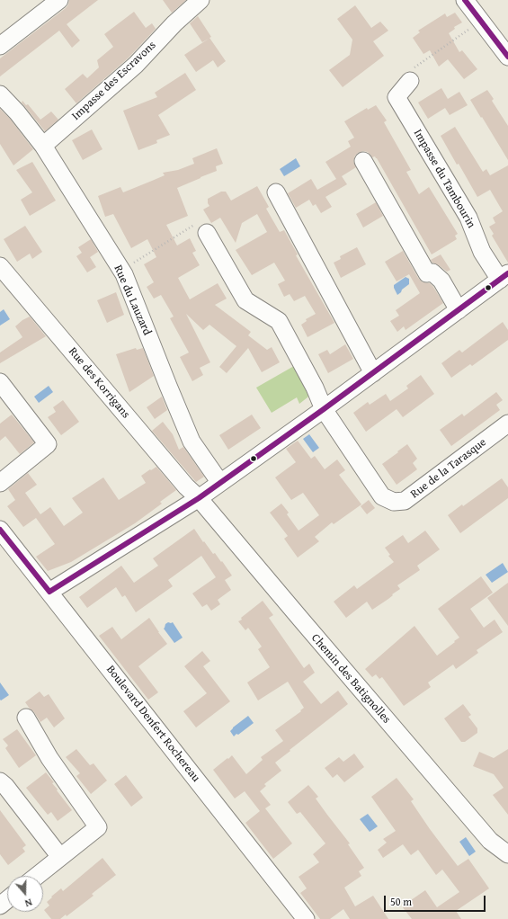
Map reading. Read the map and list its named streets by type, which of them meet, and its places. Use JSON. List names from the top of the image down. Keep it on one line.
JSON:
{"streets":{"street":["Impasse des Escravons","Impasse du Tambourin","Rue du Lauzard","Rue des Korrigans","Rue de la Tarasque","Chemin des Batignolles","Boulevard Denfert Rochereau"]},"crossings":[["Impasse des Escravons","Rue du Lauzard"],["Rue des Korrigans","Chemin des Batignolles"]],"scale_bar":"50 m","north":"bottom"}
